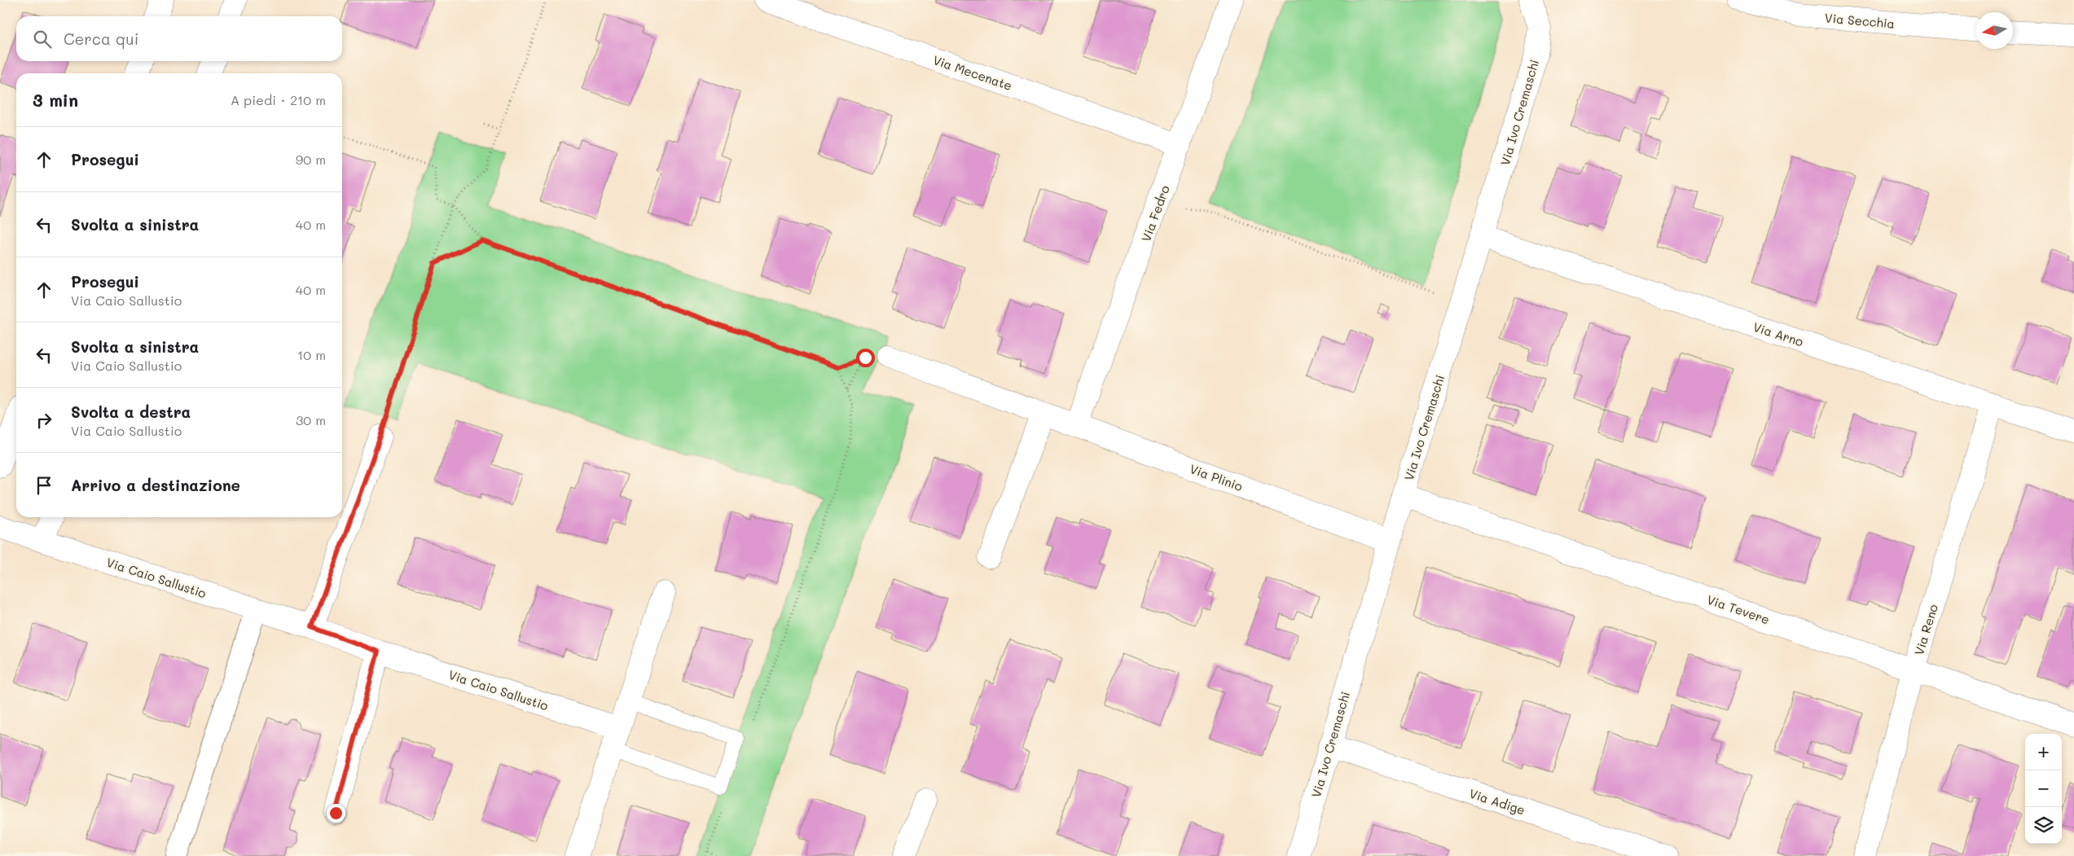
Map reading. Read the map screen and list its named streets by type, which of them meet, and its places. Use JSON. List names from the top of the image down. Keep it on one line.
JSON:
{"streets":{"street":["Via Secchia","Via Mecenate","Via Ivo Cremaschi","Via Fedro","Via Arno","Via Plinio","Via Caio Sallustio","Via Tevere","Via Reno","Via Adige"]},"crossings":[["Via Mecenate","Via Fedro"],["Via Ivo Cremaschi","Via Arno"],["Via Ivo Cremaschi","Via Plinio"],["Via Ivo Cremaschi","Via Tevere"],["Via Ivo Cremaschi","Via Adige"],["Via Fedro","Via Plinio"],["Via Arno","Via Reno"],["Via Tevere","Via Reno"]],"north":"left","page":{"search":"Cerca qui","heading":["3 min","A piedi · 210 m"],"list":[["Prosegui","90 m"],["Svolta a sinistra","40 m"],["Prosegui","Via Caio Sallustio","40 m"],["Svolta a sinistra","Via Caio Sallustio","10 m"],["Svolta a destra","Via Caio Sallustio","30 m"],"Arrivo a destinazione"],"map_buttons":["+","−"]}}
